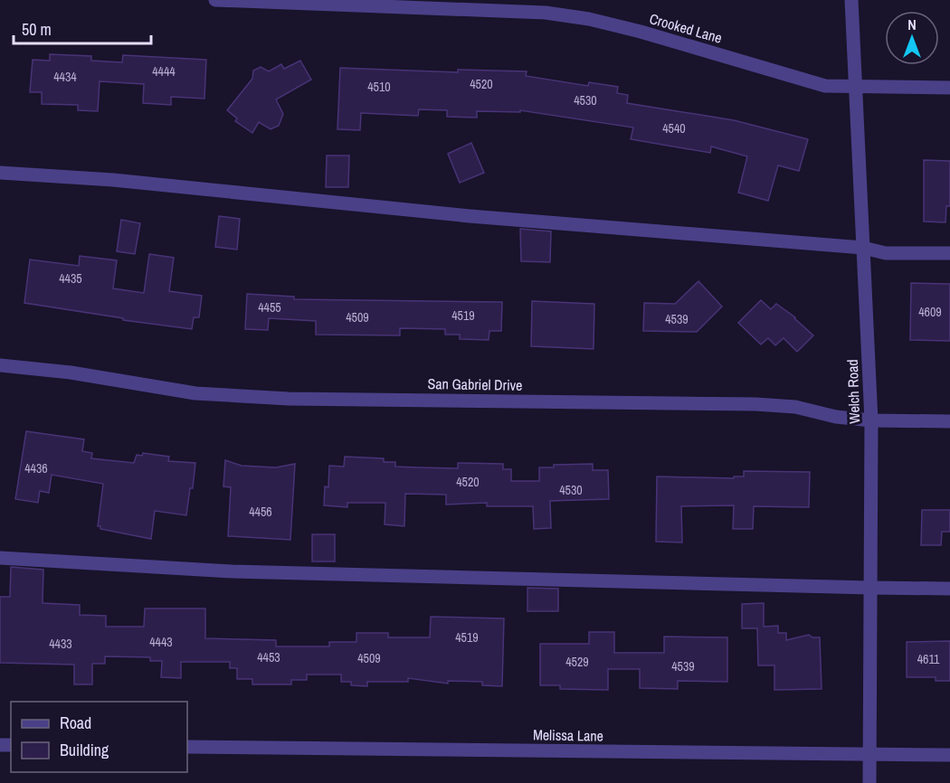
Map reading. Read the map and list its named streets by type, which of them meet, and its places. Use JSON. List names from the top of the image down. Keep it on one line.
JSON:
{"streets":{"street":["Crooked Lane","San Gabriel Drive","Welch Road","Melissa Lane"]},"crossings":[["Crooked Lane","Welch Road"],["San Gabriel Drive","Welch Road"],["Welch Road","Melissa Lane"]],"house_numbers":["4444","4434","4520","4510","4530","4540","4435","4455","4609","4519","4509","4539","4436","4520","4530","4456","4519","4443","4433","4453","4509","4611","4529","4539"],"legend":["Road","Building"],"scale_bar":"50 m","north":"top"}
